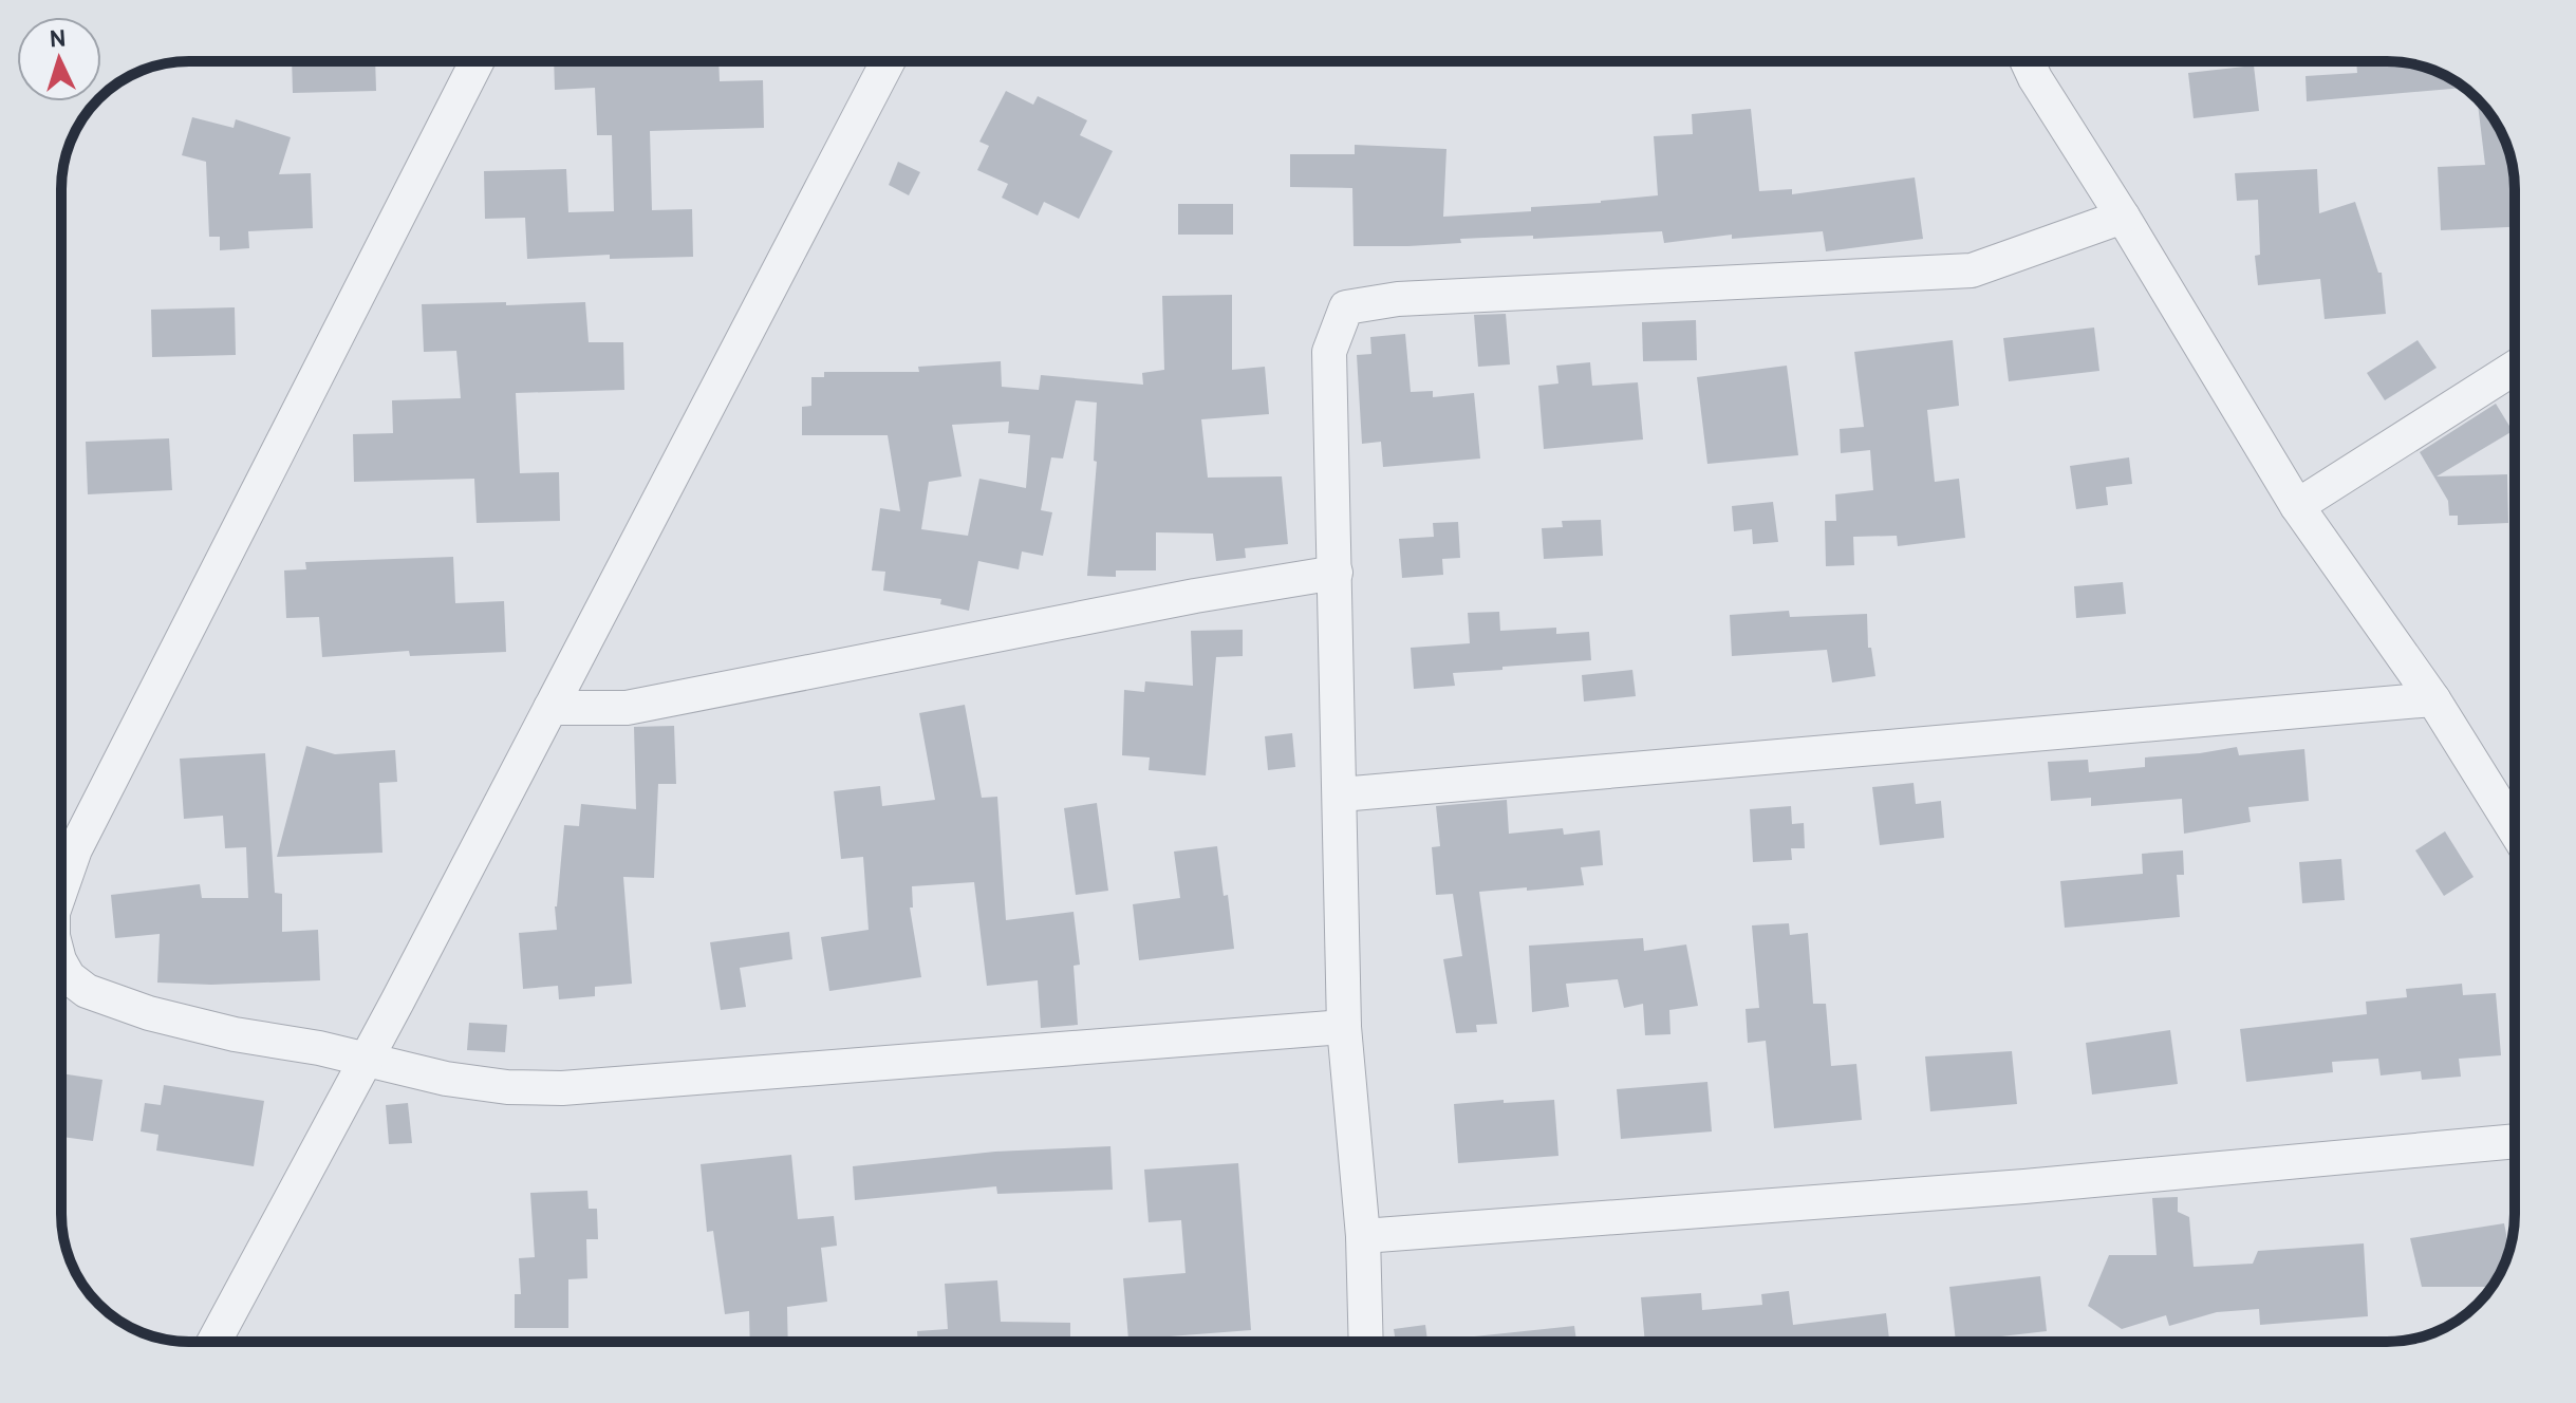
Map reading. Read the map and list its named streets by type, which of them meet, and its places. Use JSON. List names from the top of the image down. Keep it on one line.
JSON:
{"north":"top"}
